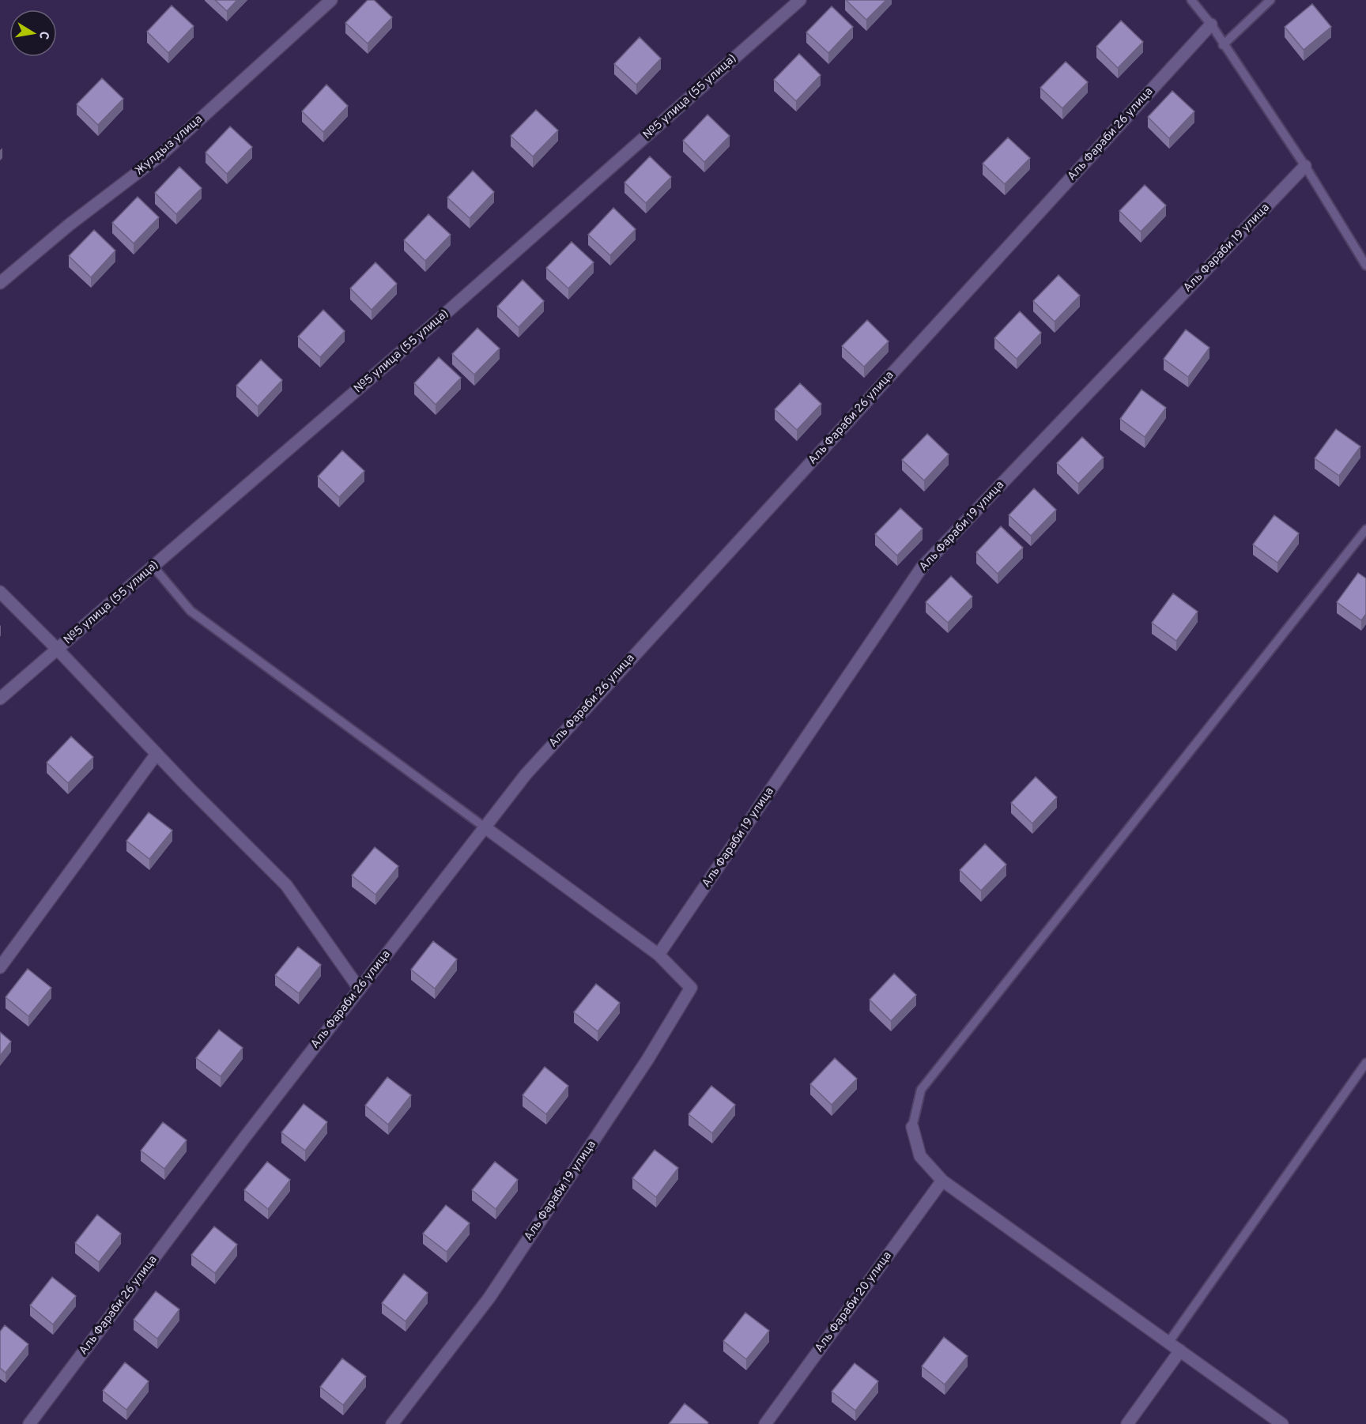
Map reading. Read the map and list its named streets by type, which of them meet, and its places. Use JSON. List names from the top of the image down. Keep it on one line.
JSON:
{"streets":{"street":["№5 улица (55 улица)","Аль Фараби 26 улица","Жулдыз улица","Аль Фараби 19 улица","Аль Фараби 20 улица"]},"crossings":[["Аль Фараби 26 улица","Аль Фараби 19 улица"]],"north":"right"}
